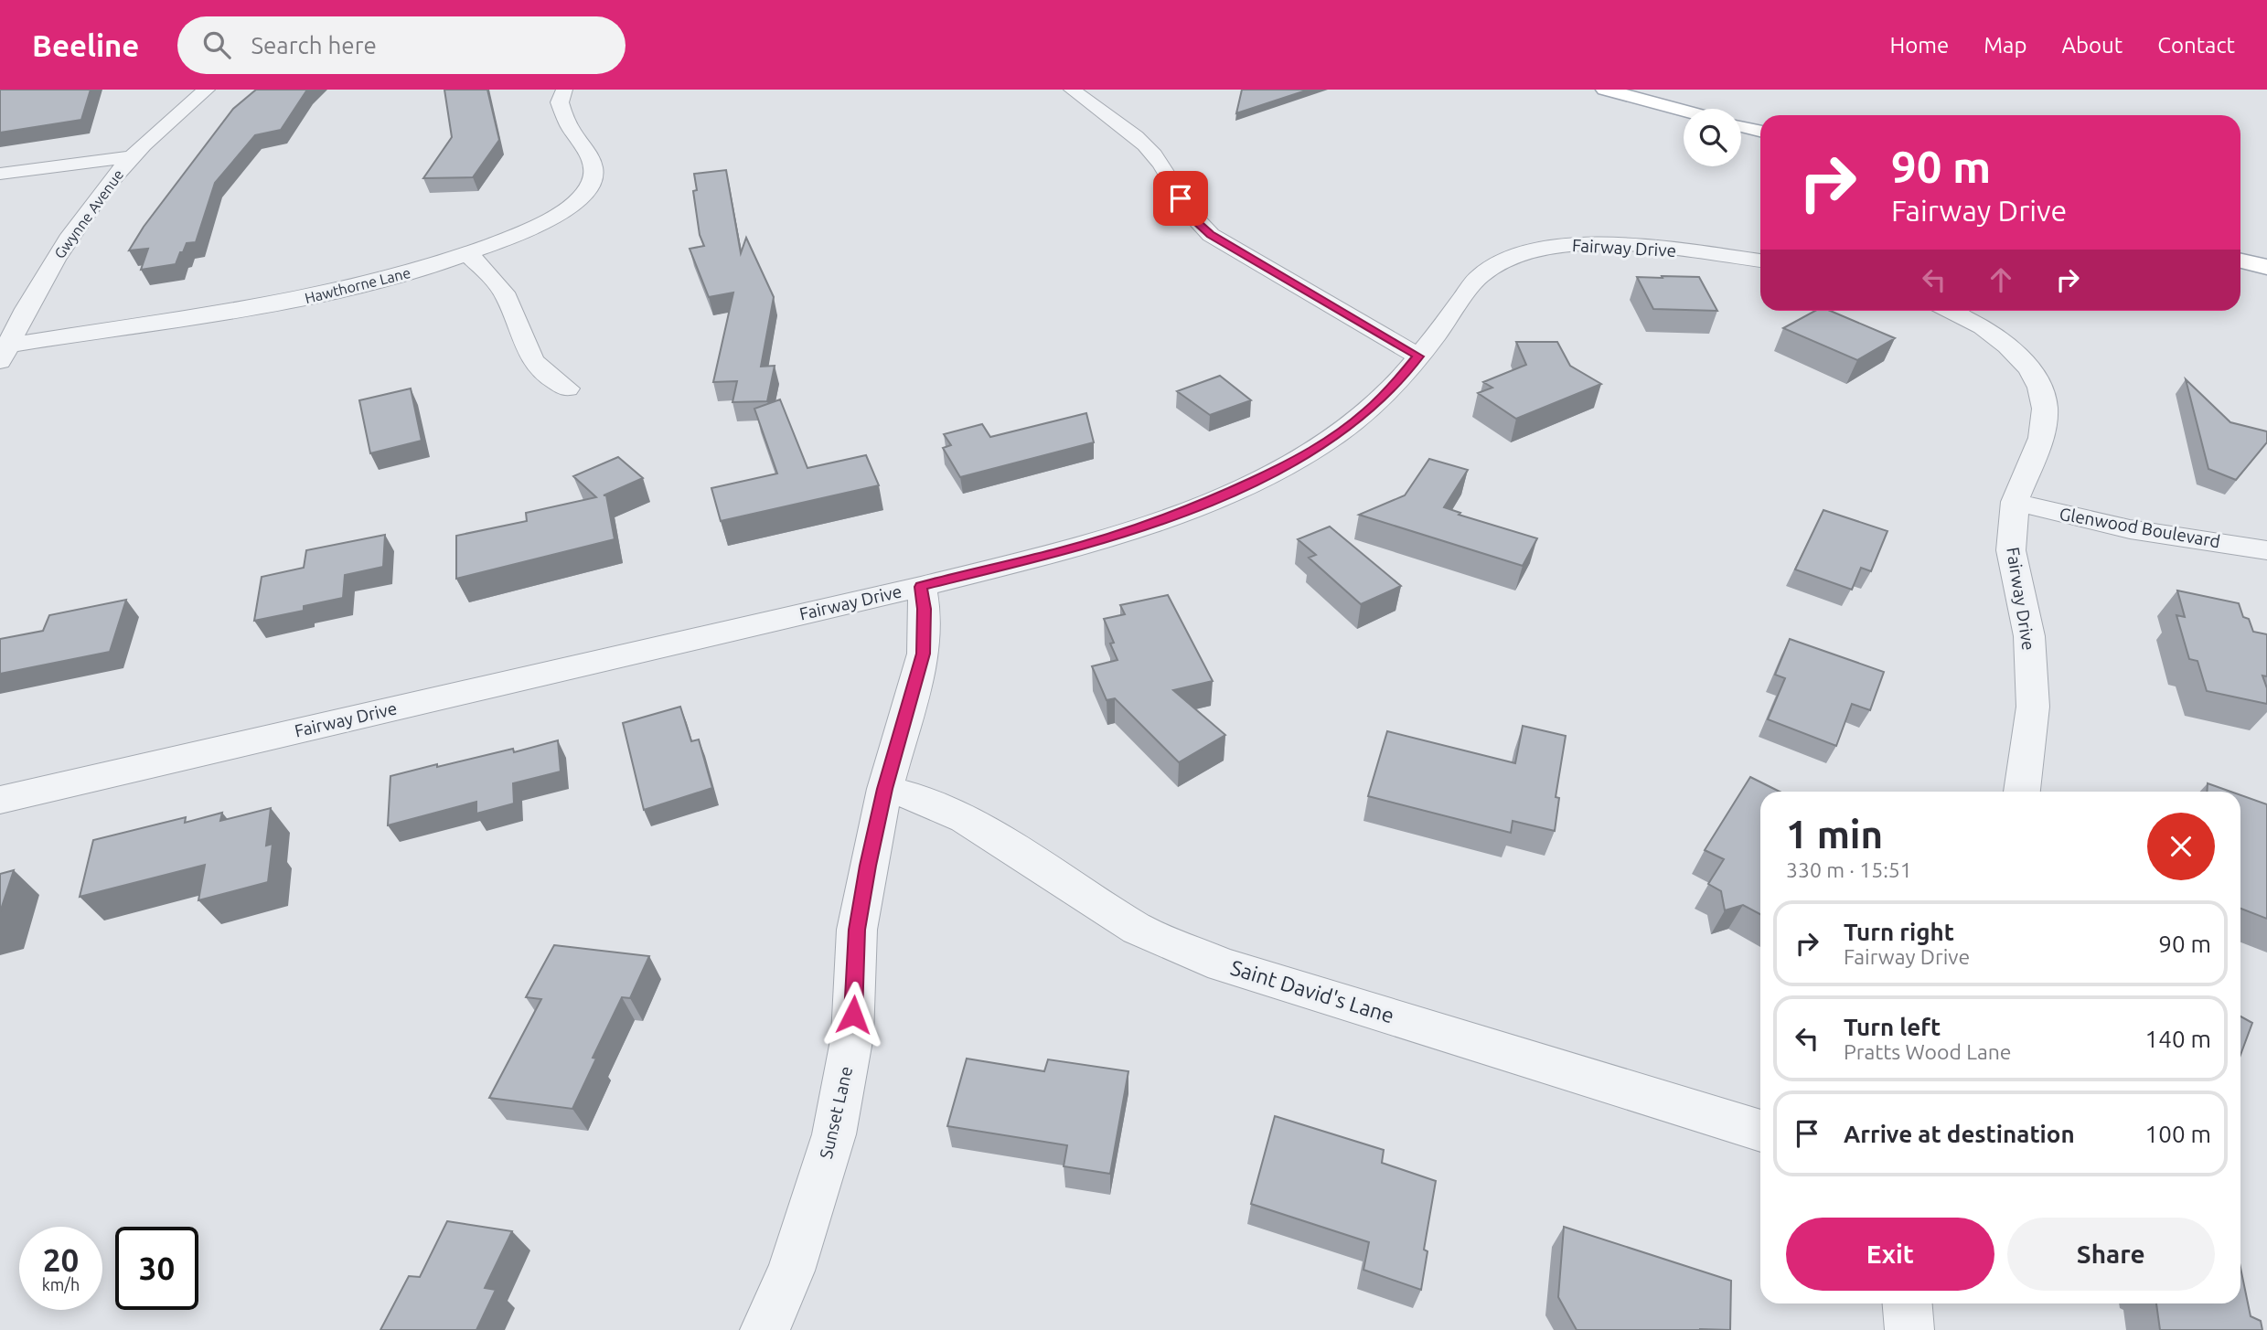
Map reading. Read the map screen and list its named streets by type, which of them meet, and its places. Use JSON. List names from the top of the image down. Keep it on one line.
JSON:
{"streets":{"street":["Gwynne Avenue","Fairway Drive","Hawthorne Lane","Glenwood Boulevard","Saint David's Lane","Sunset Lane"]},"crossings":[["Gwynne Avenue","Hawthorne Lane"],["Fairway Drive","Glenwood Boulevard"],["Fairway Drive","Sunset Lane"],["Saint David's Lane","Sunset Lane"]],"page":{"header":"Beeline","search":"Search here","nav":["Home","Map","About","Contact"],"turn":["90 m","Fairway Drive"],"heading":["1 min","330 m · 15:51"],"list":[{"name":"Turn right","note":"Fairway Drive","value":"90 m"},{"name":"Turn left","note":"Pratts Wood Lane","value":"140 m"},{"name":"Arrive at destination","value":"100 m"}],"buttons":["Exit","Share"],"speed":"20 km/h","limit":"30"}}
